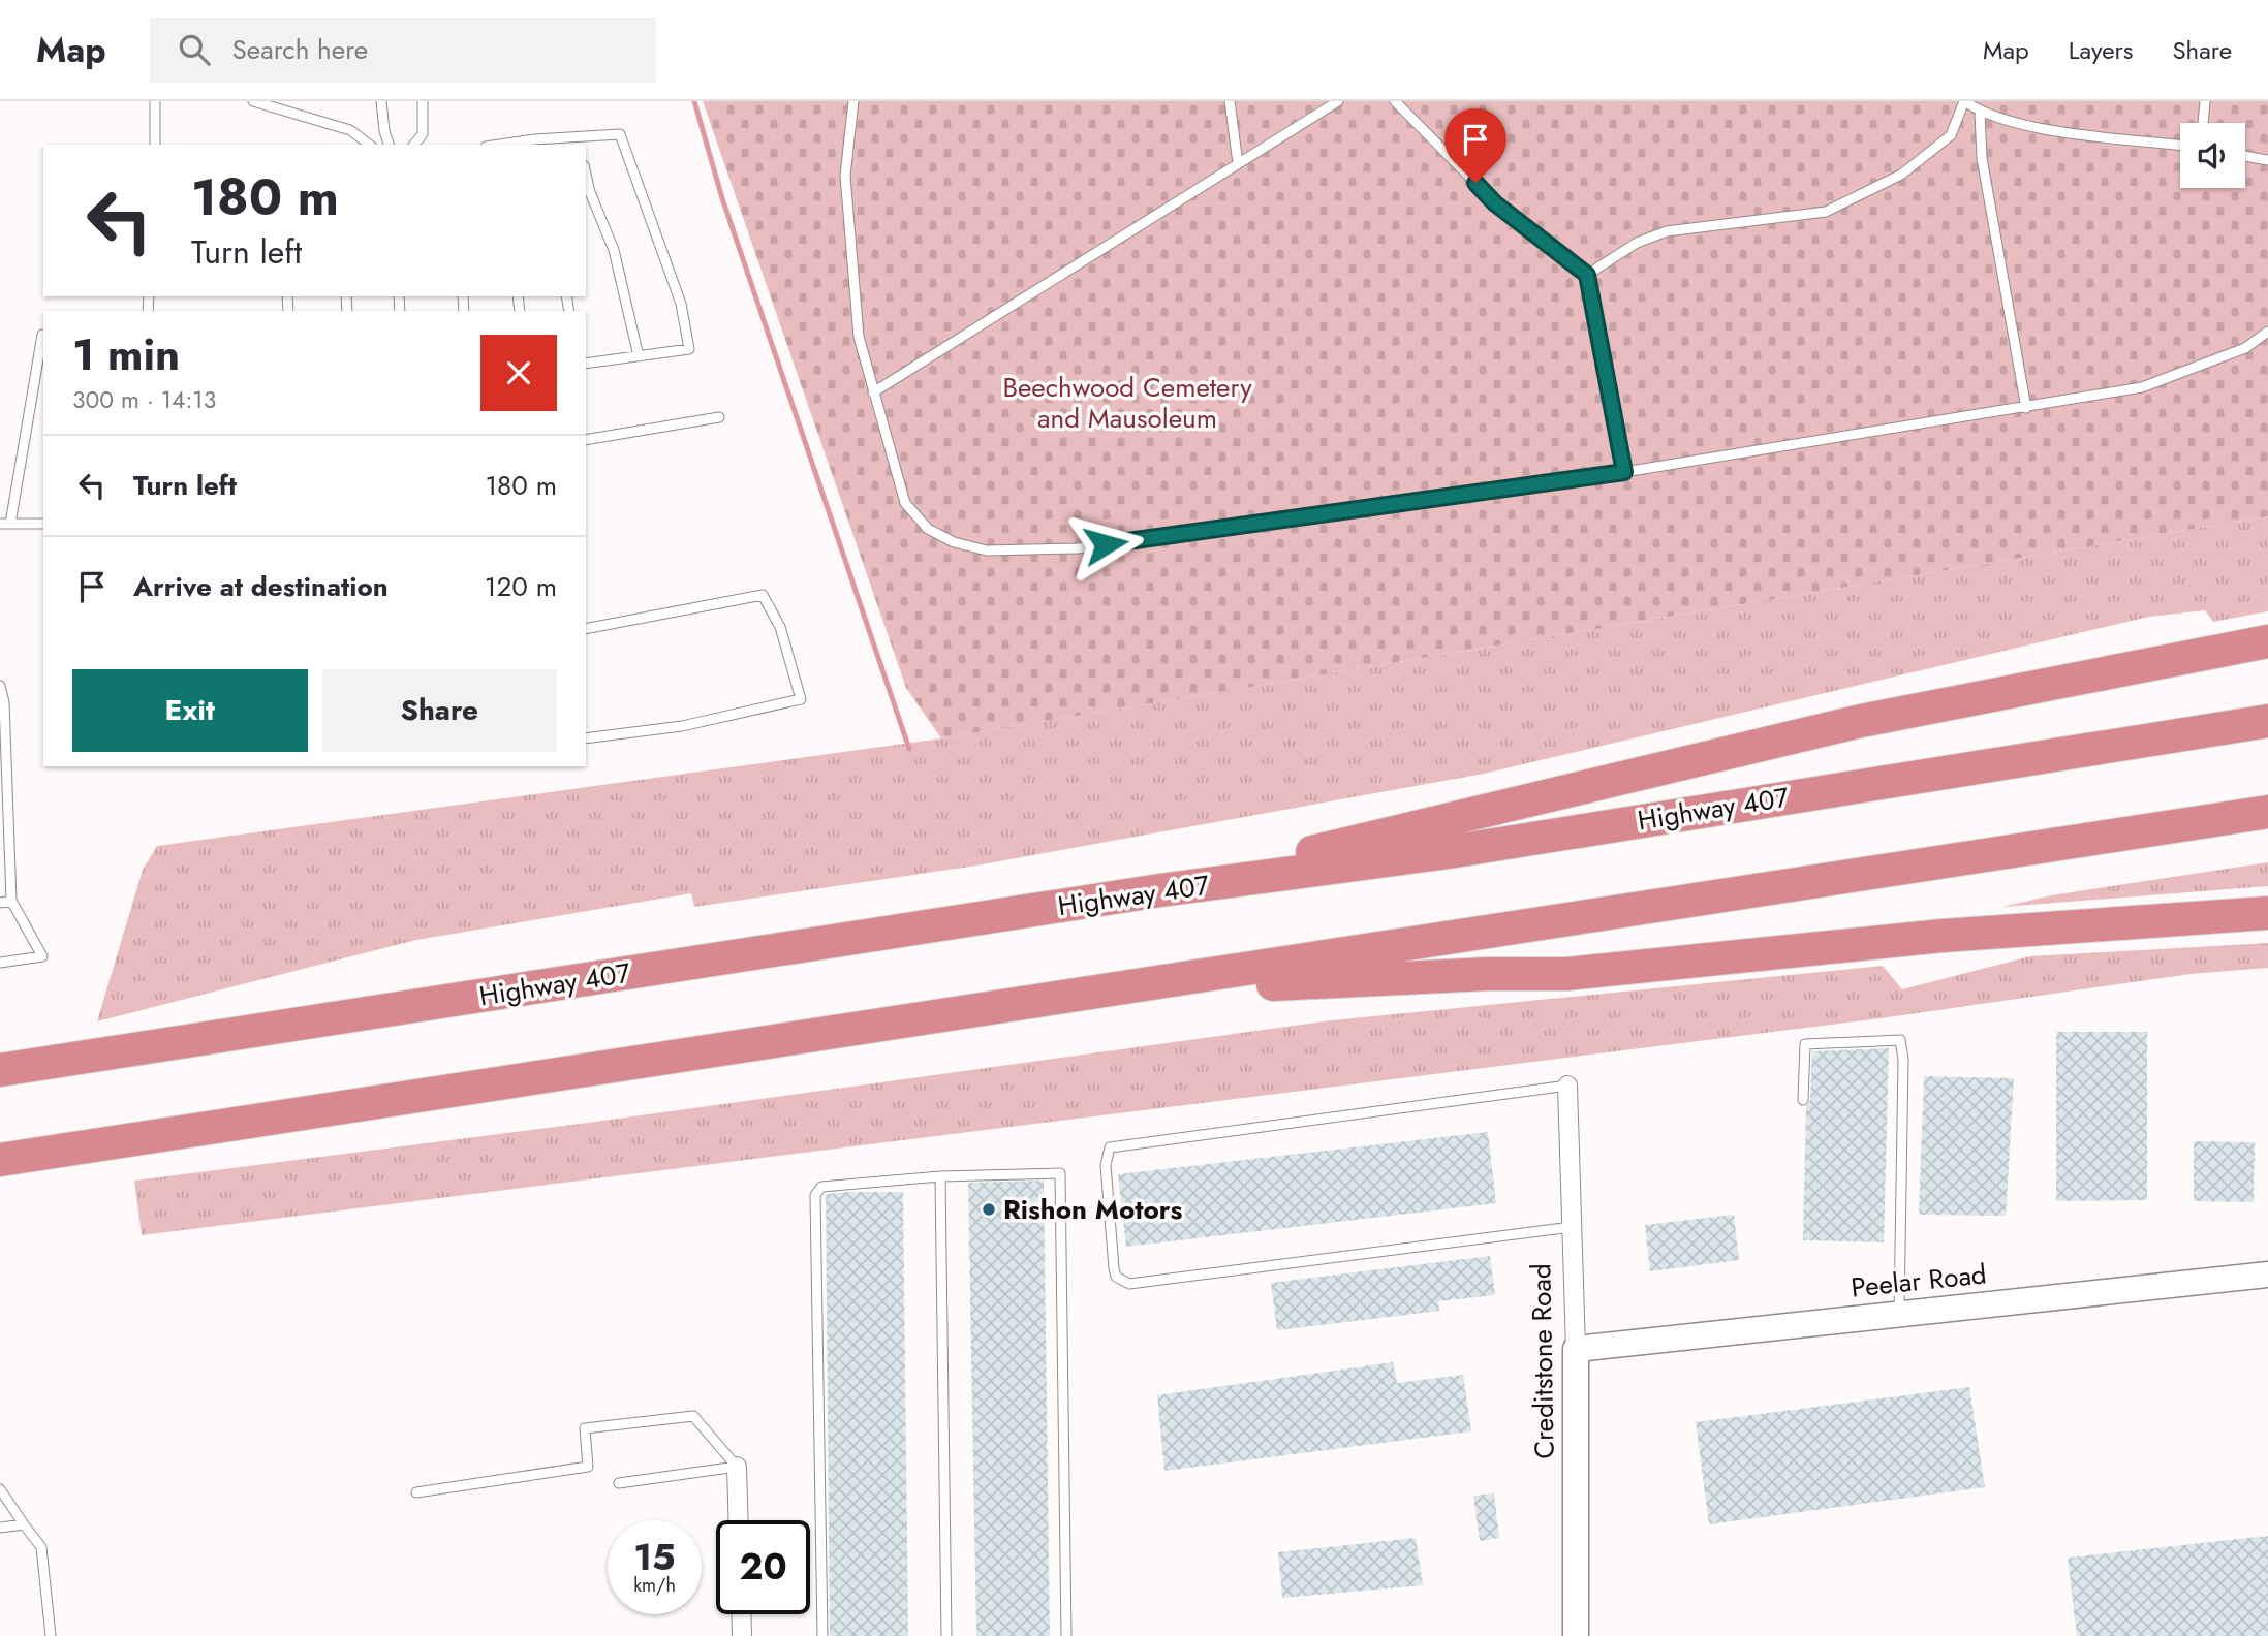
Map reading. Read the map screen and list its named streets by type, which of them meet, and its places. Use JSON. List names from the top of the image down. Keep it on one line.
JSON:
{"streets":{"highway":["Highway 407"],"street":["Peelar Road","Creditstone Road"]},"crossings":[["Peelar Road","Creditstone Road"]],"parks":["Beechwood Cemetery and Mausoleum"],"places":["Rishon Motors"],"page":{"header":"Map","search":"Search here","nav":["Map","Layers","Share"],"turn":["180 m","Turn left"],"heading":["1 min","300 m · 14:13"],"list":[{"name":"Turn left","value":"180 m"},{"name":"Arrive at destination","value":"120 m"}],"buttons":["Exit","Share"],"speed":"15 km/h","limit":"20"}}
